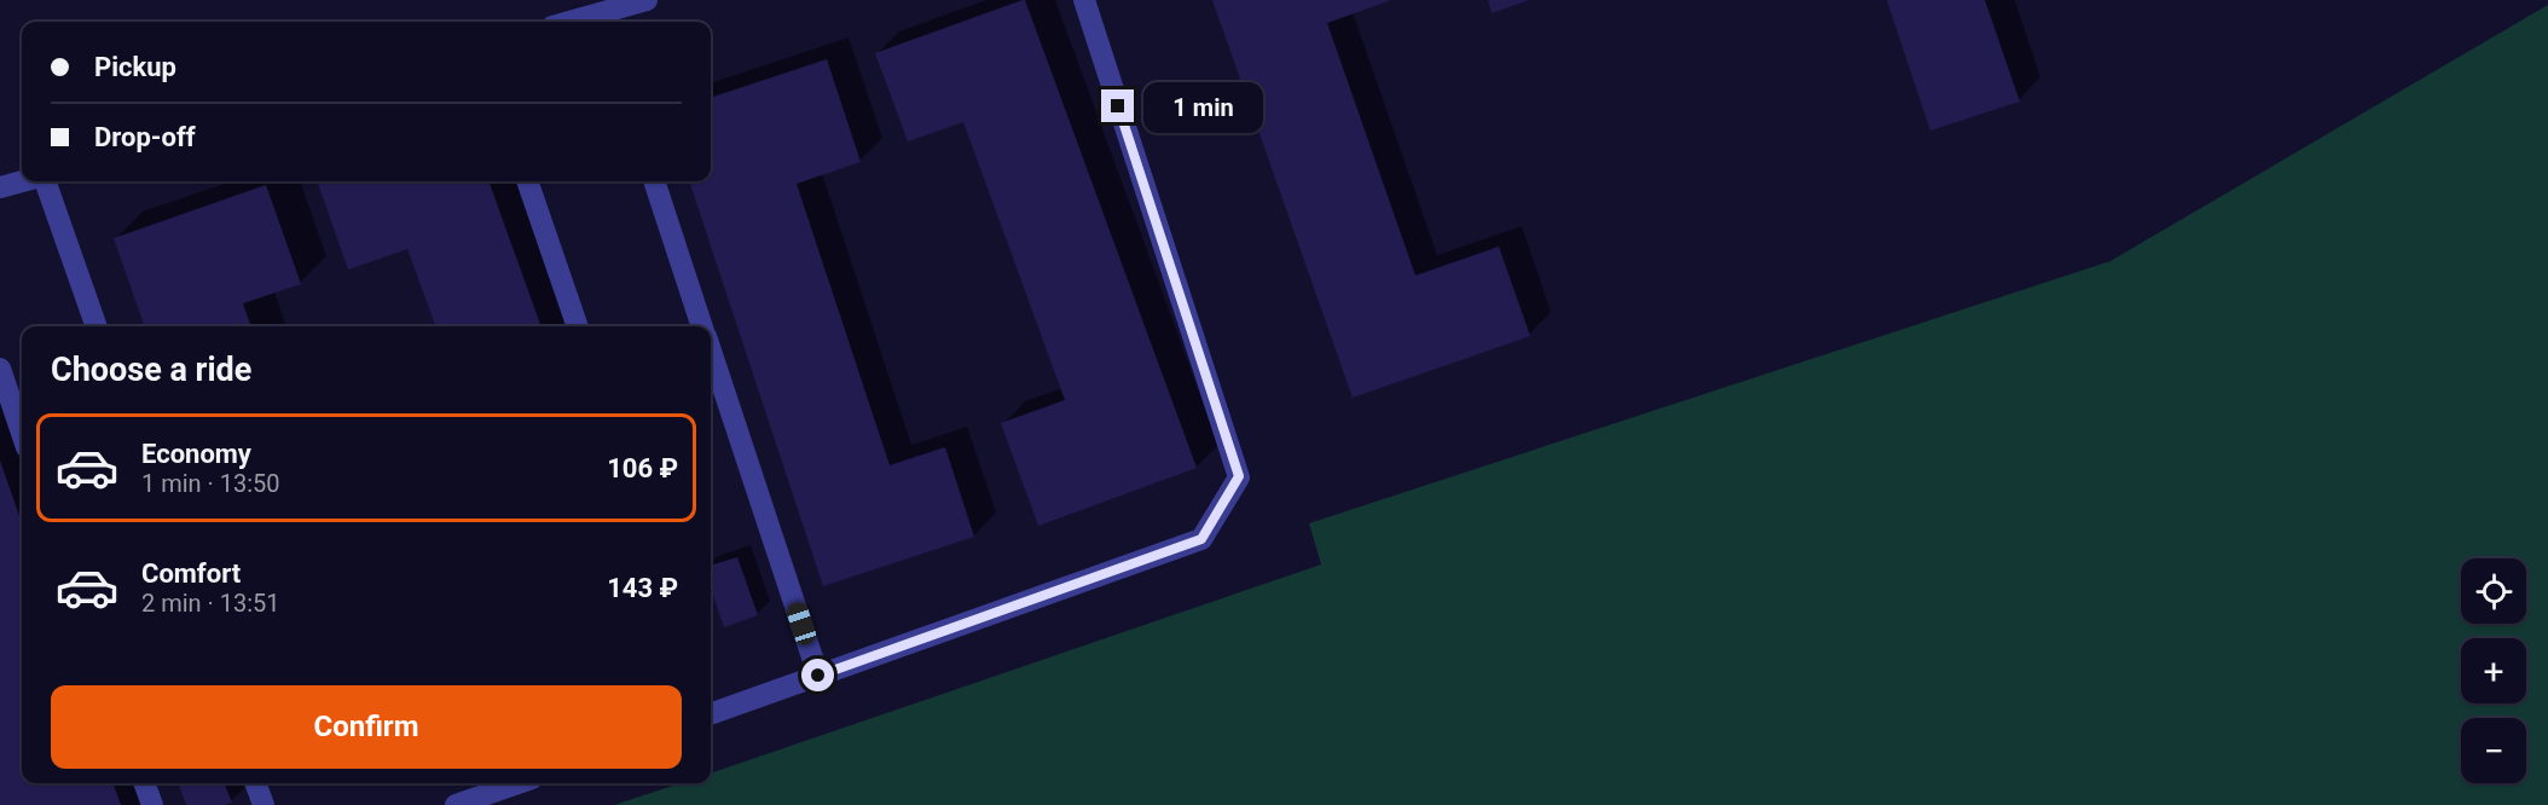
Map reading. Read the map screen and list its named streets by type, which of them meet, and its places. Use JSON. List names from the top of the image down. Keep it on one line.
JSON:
{"page":{"banner":["Pickup","Drop-off"],"bubble":"1 min","heading":"Choose a ride","list":[{"name":"Economy","note":"1 min · 13:50","value":"106 ₽"},{"name":"Comfort","note":"2 min · 13:51","value":"143 ₽"}],"map_buttons":["+","−"],"buttons":"Confirm"}}
